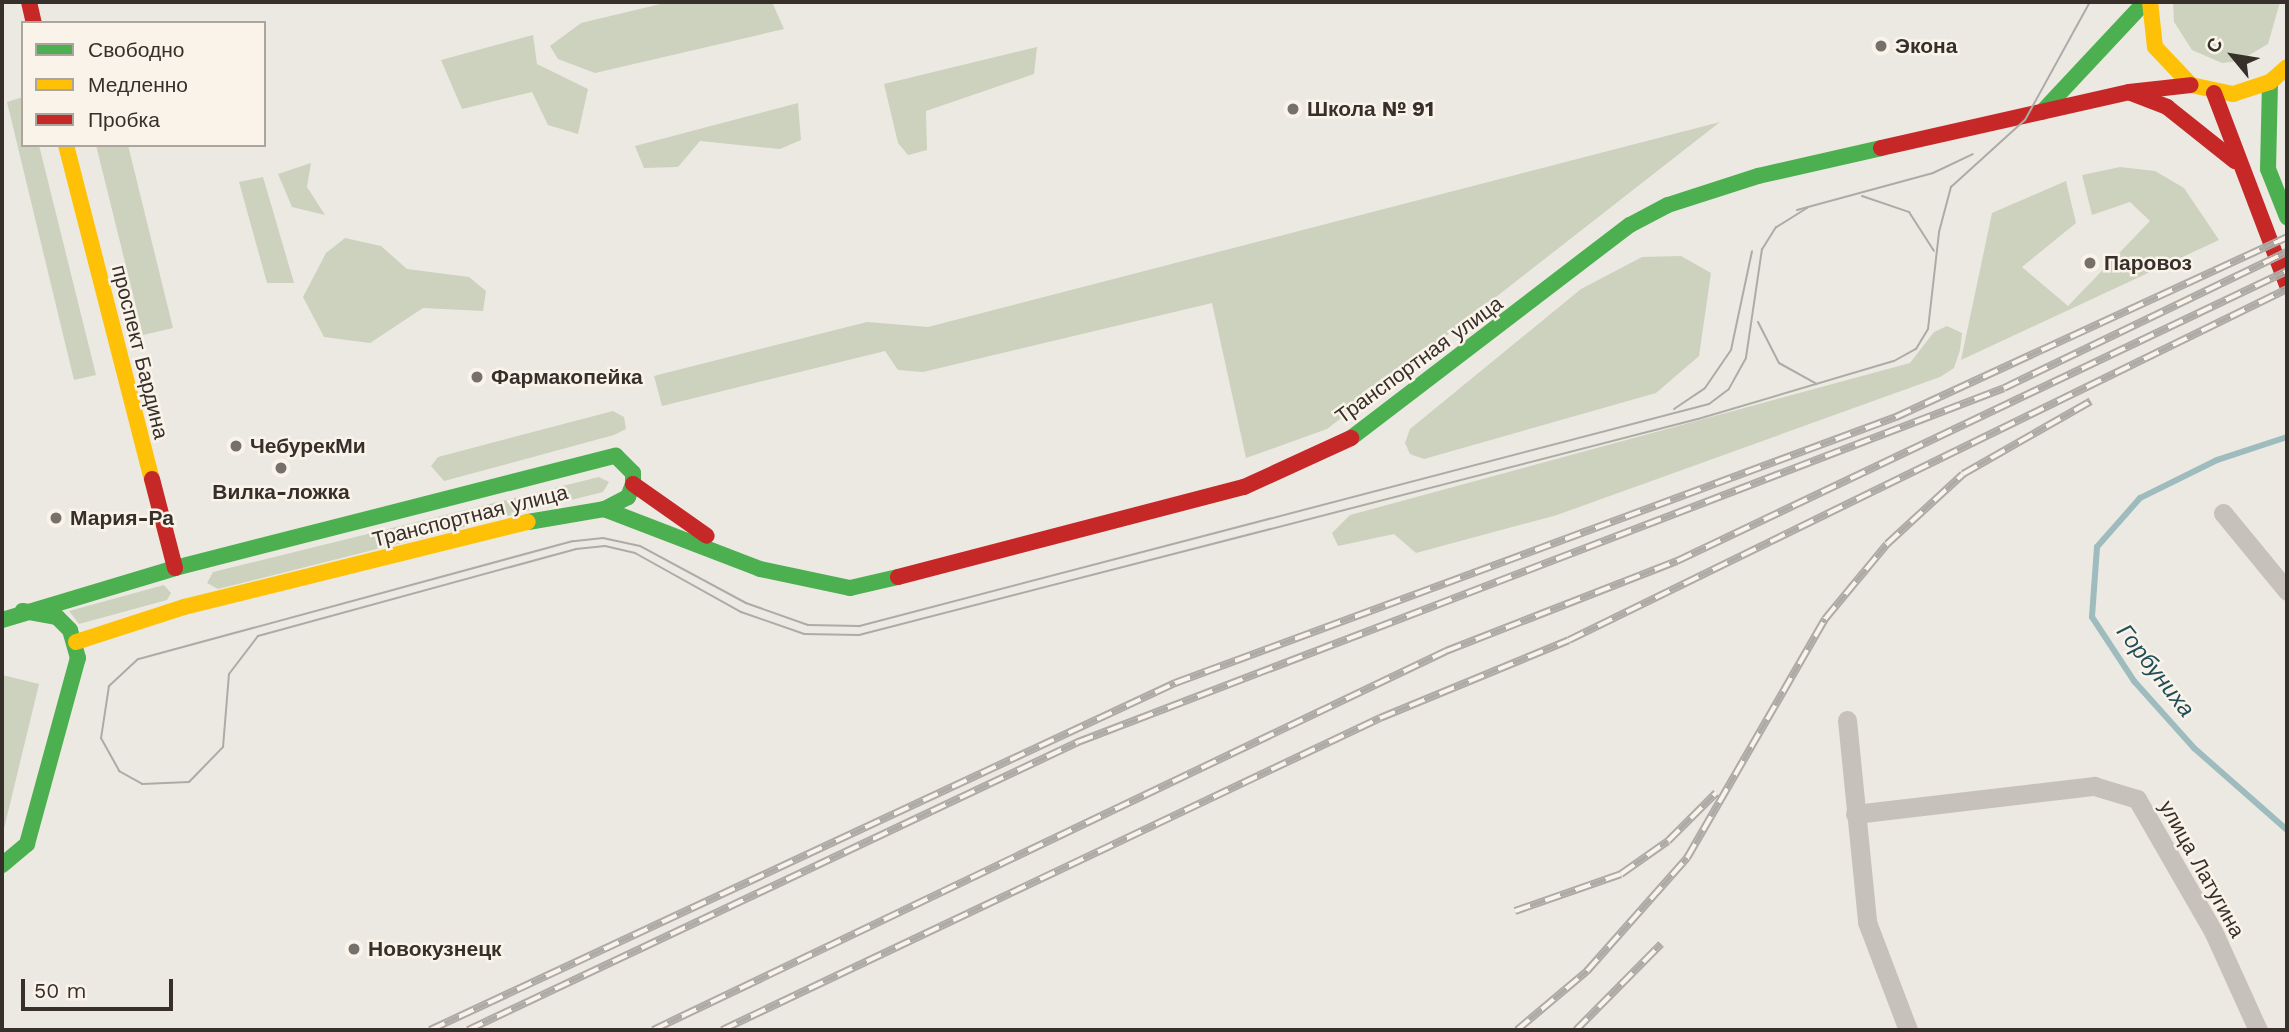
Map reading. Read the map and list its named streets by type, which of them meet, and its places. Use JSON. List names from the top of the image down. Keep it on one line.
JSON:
{"streets":{"main road":["проспект Бардина","Транспортная улица"],"street":["улица Латугина"]},"crossings":[["проспект Бардина","Транспортная улица"]],"water":["Горбуниха"],"places":["Экона","Школа № 91","Паровоз","Фармакопейка","ЧебурекМи","Вилка-ложка","Мария-Ра","Новокузнецк"],"legend":["Свободно","Медленно","Пробка"],"scale_bar":"50 m","north":"top left"}
